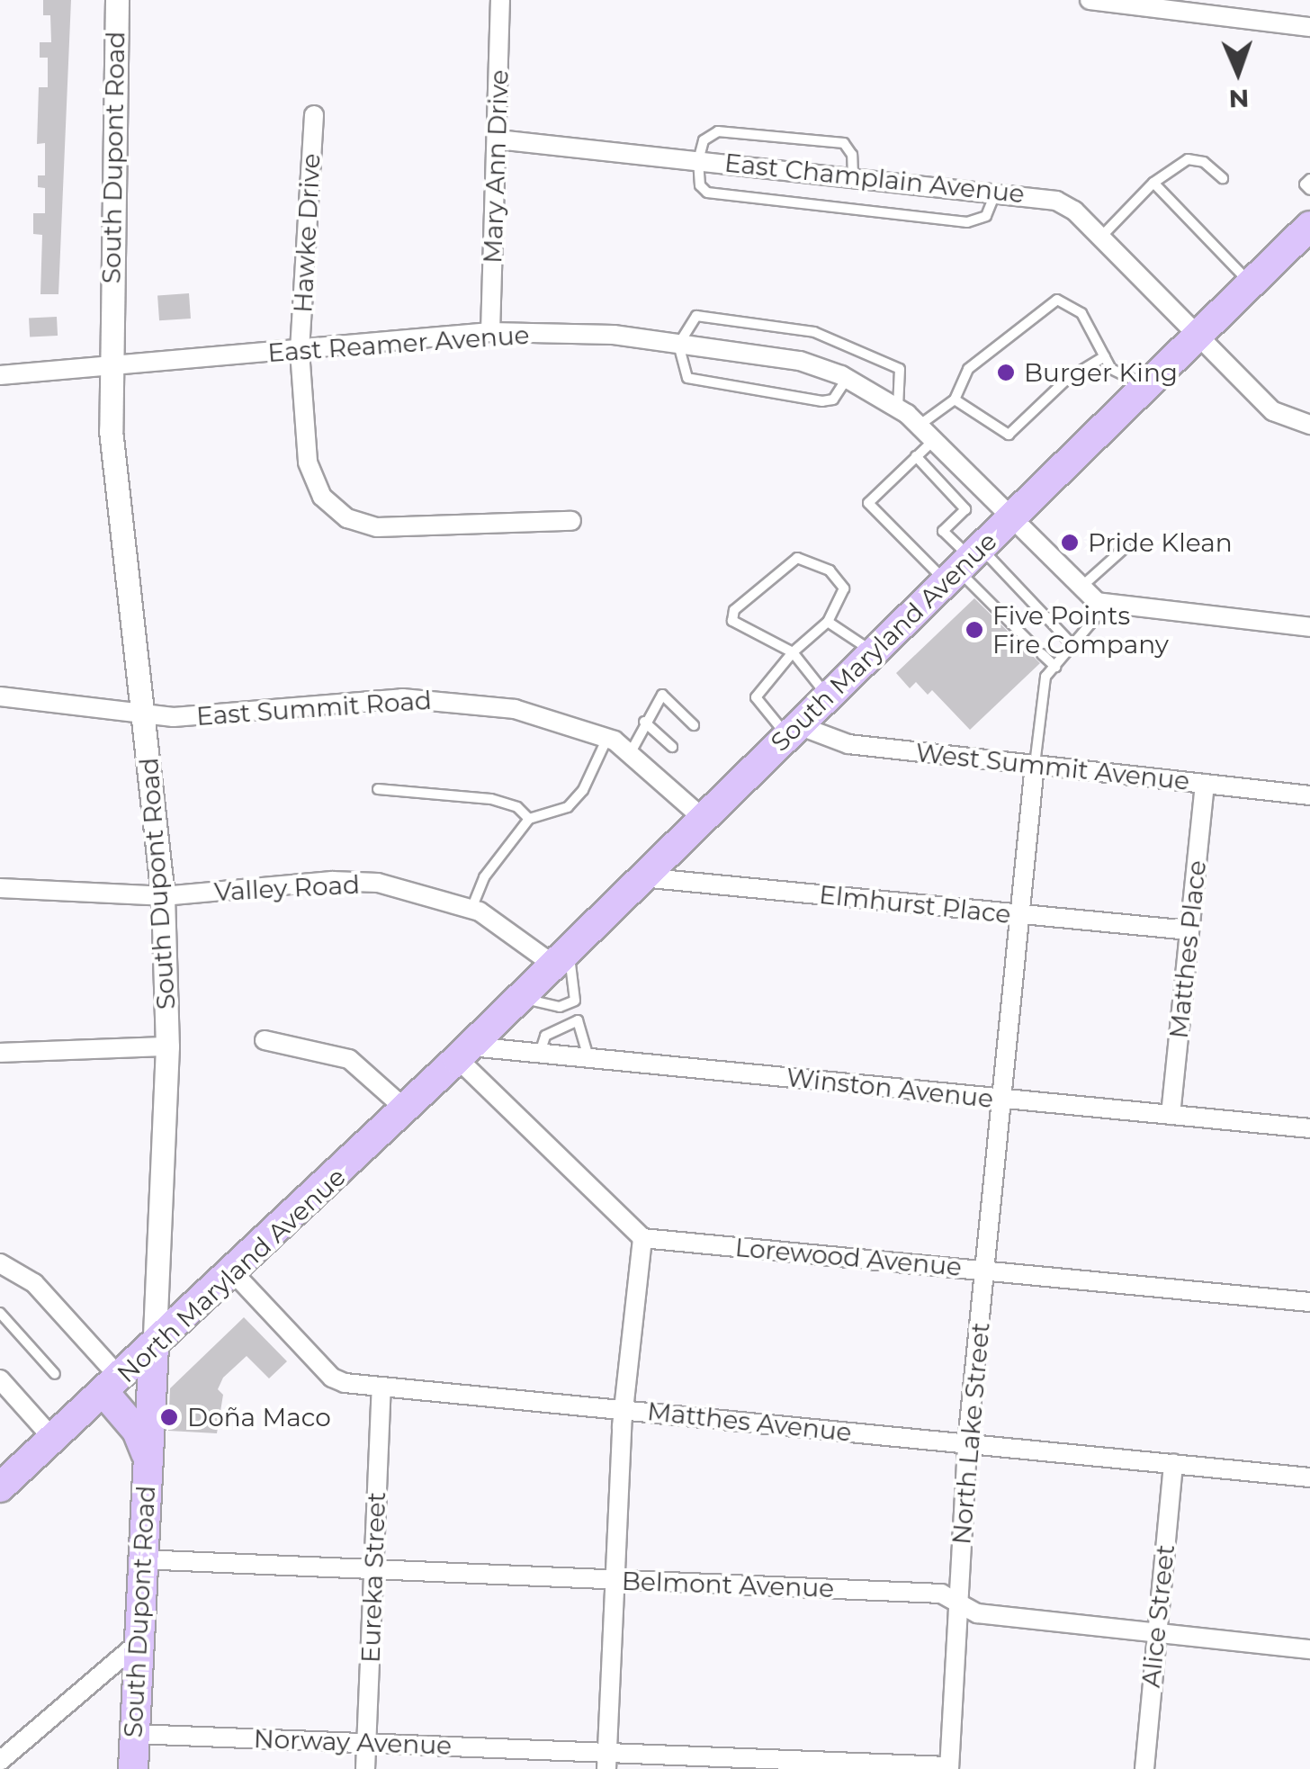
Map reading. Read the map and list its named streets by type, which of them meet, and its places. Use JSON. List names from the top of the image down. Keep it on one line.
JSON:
{"streets":{"main road":["South Dupont Road","South Maryland Avenue","North Maryland Avenue"],"street":["Mary Ann Drive","East Champlain Avenue","Hawke Drive","East Reamer Avenue","East Summit Road","West Summit Avenue","Valley Road","Elmhurst Place","Matthes Place","Winston Avenue","Lorewood Avenue","Matthes Avenue","North Lake Street","Eureka Street","Belmont Avenue","Alice Street","Norway Avenue"]},"crossings":[["South Dupont Road","East Reamer Avenue"],["South Dupont Road","East Summit Road"],["South Dupont Road","Valley Road"],["South Dupont Road","North Maryland Avenue"],["South Dupont Road","Belmont Avenue"],["South Dupont Road","Norway Avenue"],["Mary Ann Drive","East Champlain Avenue"],["Mary Ann Drive","East Reamer Avenue"],["East Champlain Avenue","South Maryland Avenue"],["Hawke Drive","East Reamer Avenue"],["East Reamer Avenue","South Maryland Avenue"],["South Maryland Avenue","East Summit Road"],["South Maryland Avenue","West Summit Avenue"],["South Maryland Avenue","Valley Road"],["South Maryland Avenue","Elmhurst Place"],["South Maryland Avenue","Winston Avenue"],["South Maryland Avenue","North Maryland Avenue"],["West Summit Avenue","Matthes Place"],["West Summit Avenue","North Lake Street"],["Elmhurst Place","Matthes Place"],["Elmhurst Place","North Lake Street"],["Matthes Place","Winston Avenue"],["Winston Avenue","North Maryland Avenue"],["Winston Avenue","North Lake Street"],["Lorewood Avenue","North Lake Street"],["North Maryland Avenue","Matthes Avenue"],["Matthes Avenue","North Lake Street"],["Matthes Avenue","Eureka Street"],["Matthes Avenue","Alice Street"],["North Lake Street","Belmont Avenue"],["North Lake Street","Norway Avenue"],["Eureka Street","Belmont Avenue"],["Eureka Street","Norway Avenue"],["Belmont Avenue","Alice Street"]],"places":["Burger King","Pride Klean","Five Points Fire Company","Doña Maco"],"north":"bottom"}
